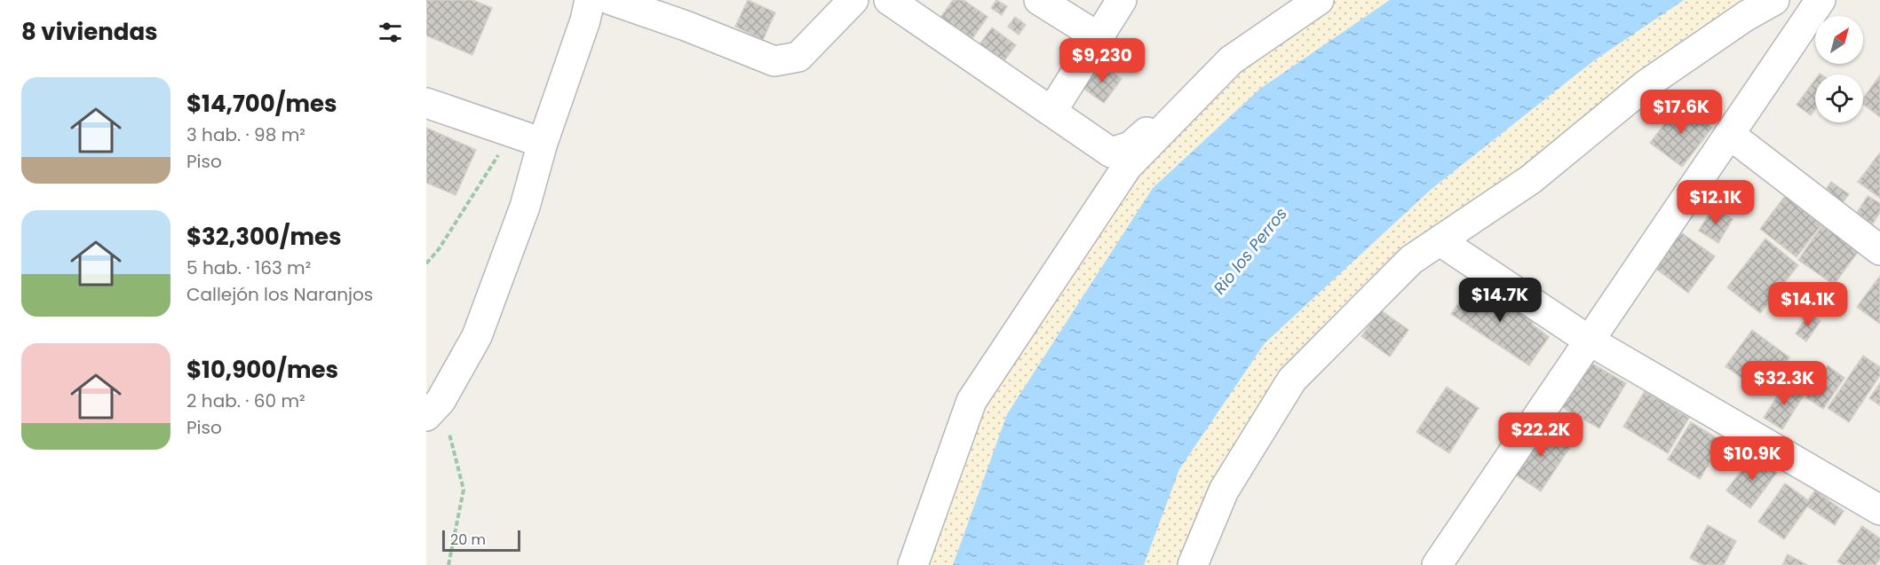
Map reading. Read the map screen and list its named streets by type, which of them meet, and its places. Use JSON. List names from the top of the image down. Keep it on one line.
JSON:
{"water":["Rio los Perros"],"scale_bar":"20 m","north":"top right","page":{"heading":"8 viviendas","price":["$9,230","$17.6K","$12.1K","$14.7K","$14.1K","$32.3K","$22.2K","$10.9K"],"list":[{"name":"$14,700/mes","note":"3 hab. · 98 m² · Piso"},{"name":"$32,300/mes","note":"5 hab. · 163 m² · Callejón los Naranjos"},{"name":"$10,900/mes","note":"2 hab. · 60 m² · Piso"}],"scale":"20 m"}}
